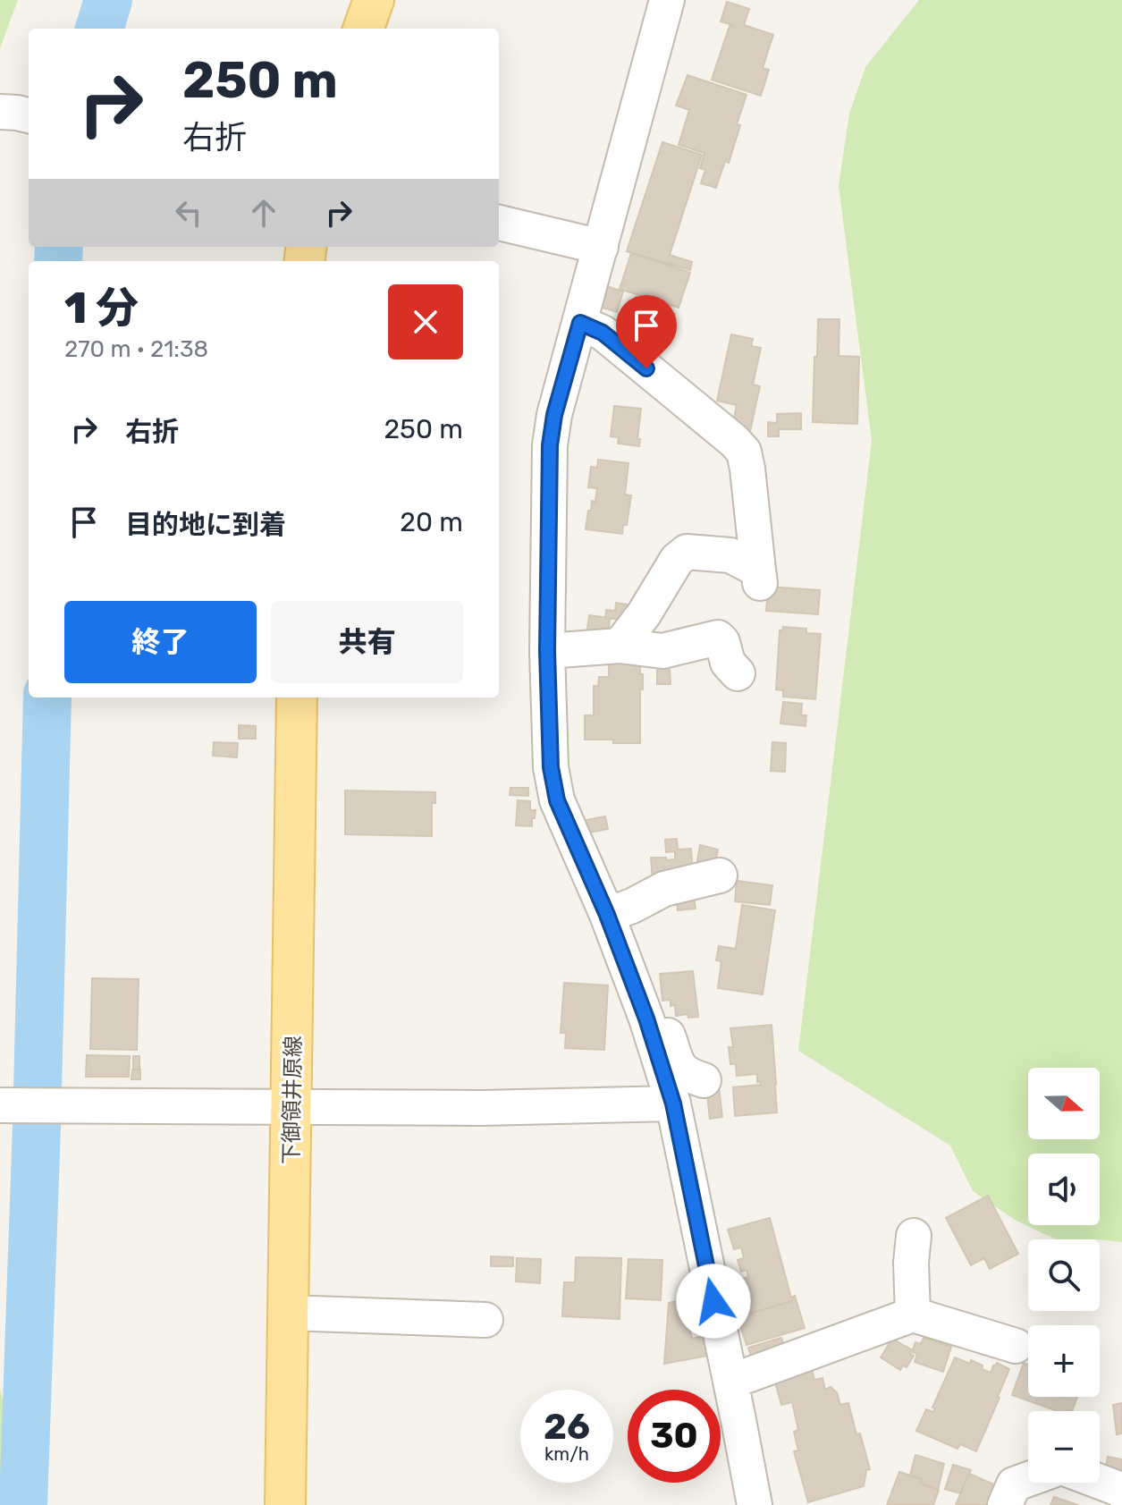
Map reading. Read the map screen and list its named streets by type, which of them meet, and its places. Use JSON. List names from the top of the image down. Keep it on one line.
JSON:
{"streets":{"main road":["下御領井原線"]},"north":"right","page":{"turn":["250 m","右折"],"heading":["1 分","270 m · 21:38"],"list":[{"name":"右折","value":"250 m"},{"name":"目的地に到着","value":"20 m"}],"buttons":["終了","共有"],"map_buttons":["+","−"],"speed":"26 km/h","limit":"30"}}
